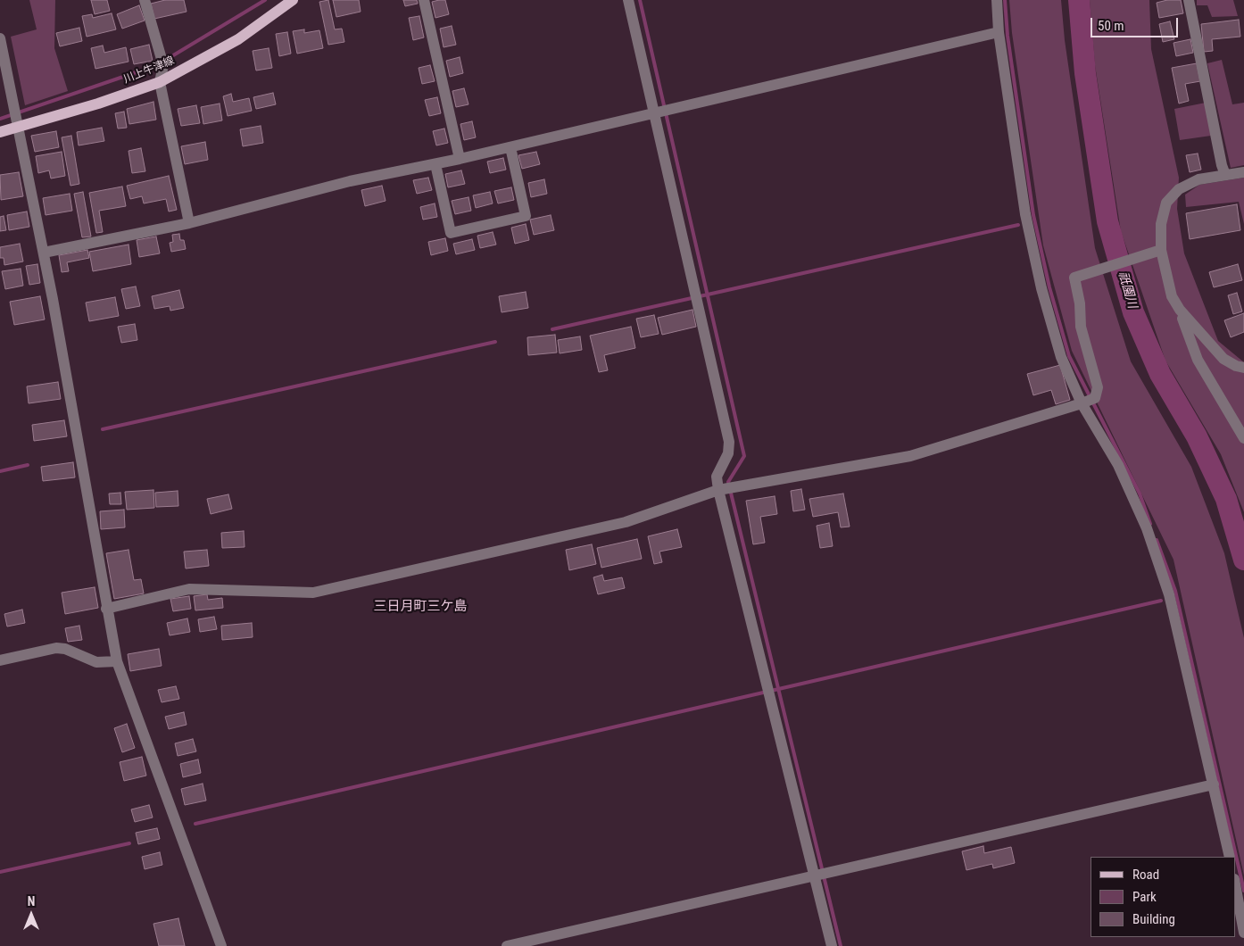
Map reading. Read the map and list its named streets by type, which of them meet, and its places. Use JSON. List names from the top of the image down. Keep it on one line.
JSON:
{"streets":{"main road":["川上牛津線"]},"districts":["三日月町三ケ島"],"water":["祇園川"],"legend":["Road","Park","Building"],"scale_bar":"50 m","north":"top"}
